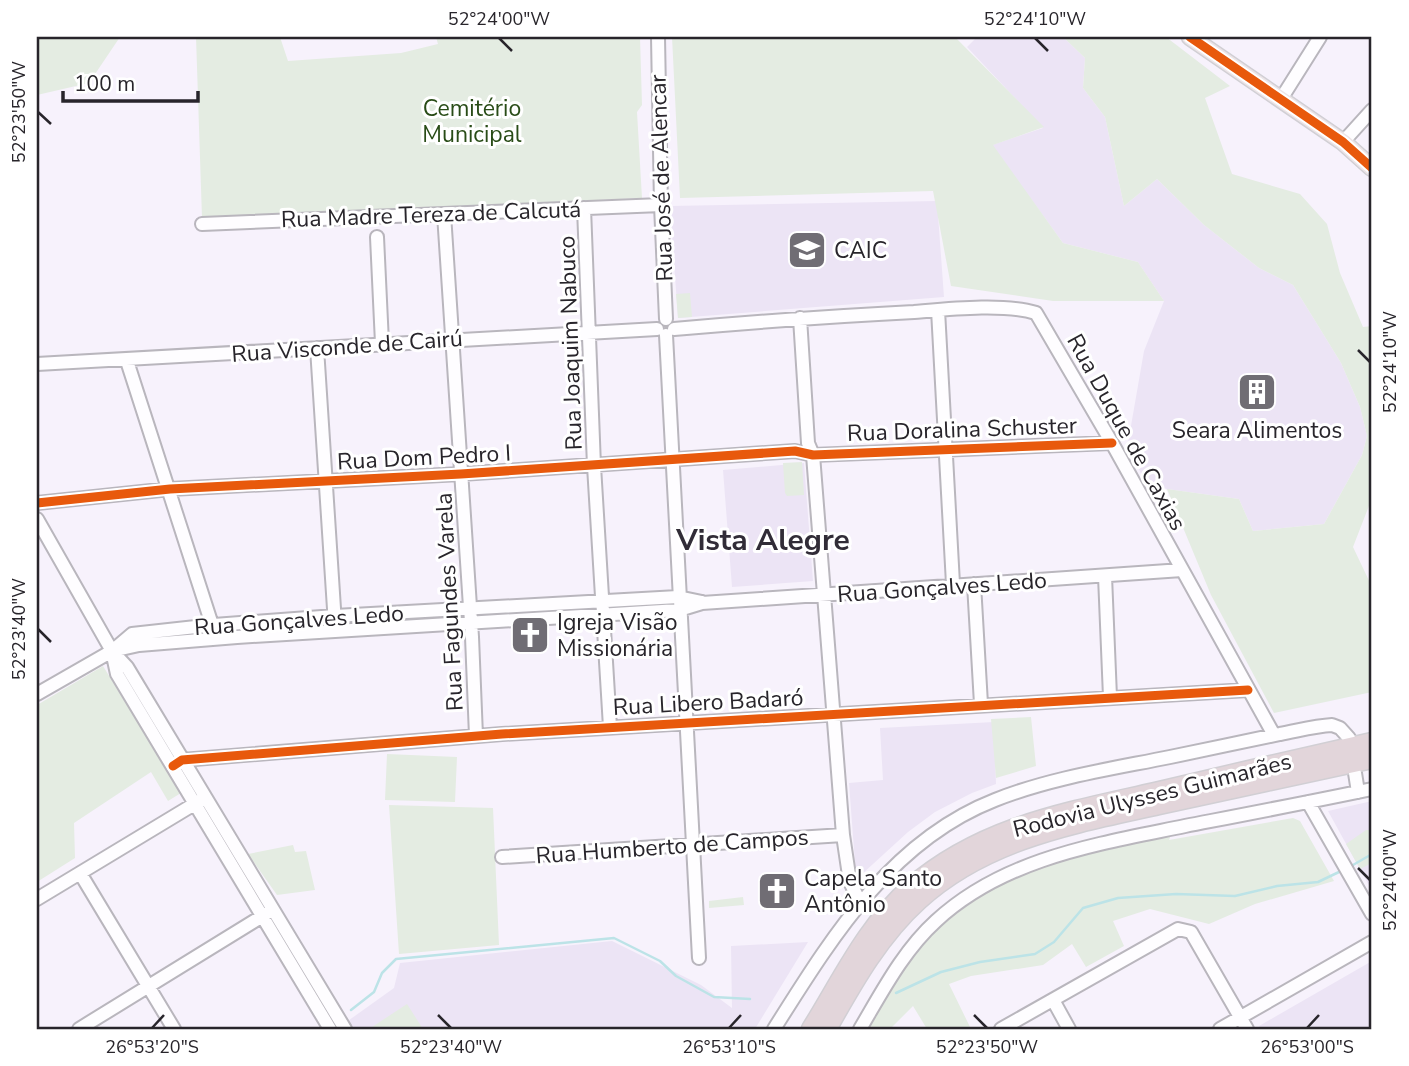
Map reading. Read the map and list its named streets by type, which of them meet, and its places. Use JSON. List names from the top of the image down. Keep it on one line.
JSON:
{"streets":{"highway":["Rodovia Ulysses Guimarães"],"street":["Rua José de Alencar","Rua Madre Tereza de Calcutá","Rua Joaquim Nabuco","Rua Visconde de Cairú","Rua Doralina Schuster","Rua Duque de Caxias","Rua Dom Pedro I","Rua Gonçalves Ledo","Rua Fagundes Varela","Rua Libero Badaró","Rua Humberto de Campos"]},"crossings":[["Rua José de Alencar","Rua Madre Tereza de Calcutá"],["Rua José de Alencar","Rua Visconde de Cairú"],["Rua José de Alencar","Rua Dom Pedro I"],["Rua José de Alencar","Rua Gonçalves Ledo"],["Rua José de Alencar","Rua Libero Badaró"],["Rua José de Alencar","Rua Humberto de Campos"],["Rua Madre Tereza de Calcutá","Rua Joaquim Nabuco"],["Rua Madre Tereza de Calcutá","Rua Fagundes Varela"],["Rua Joaquim Nabuco","Rua Visconde de Cairú"],["Rua Joaquim Nabuco","Rua Dom Pedro I"],["Rua Joaquim Nabuco","Rua Gonçalves Ledo"],["Rua Joaquim Nabuco","Rua Libero Badaró"],["Rua Visconde de Cairú","Rua Duque de Caxias"],["Rua Visconde de Cairú","Rua Fagundes Varela"],["Rua Doralina Schuster","Rua Duque de Caxias"],["Rua Doralina Schuster","Rua Dom Pedro I"],["Rua Duque de Caxias","Rua Gonçalves Ledo"],["Rua Duque de Caxias","Rua Libero Badaró"],["Rua Dom Pedro I","Rua Fagundes Varela"],["Rua Gonçalves Ledo","Rua Fagundes Varela"],["Rua Fagundes Varela","Rua Libero Badaró"]],"districts":["Vista Alegre"],"parks":["Cemitério Municipal"],"places":{"school or university":["CAIC"],"building":["Seara Alimentos"],"church":["Igreja Visão Missionária","Capela Santo Antônio"]},"scale_bar":"100 m","coordinates":["52°24'00\"W","52°24'10\"W","52°23'50\"W","52°23'40\"W","26°53'20\"S","26°53'10\"S","26°53'00\"S"]}
